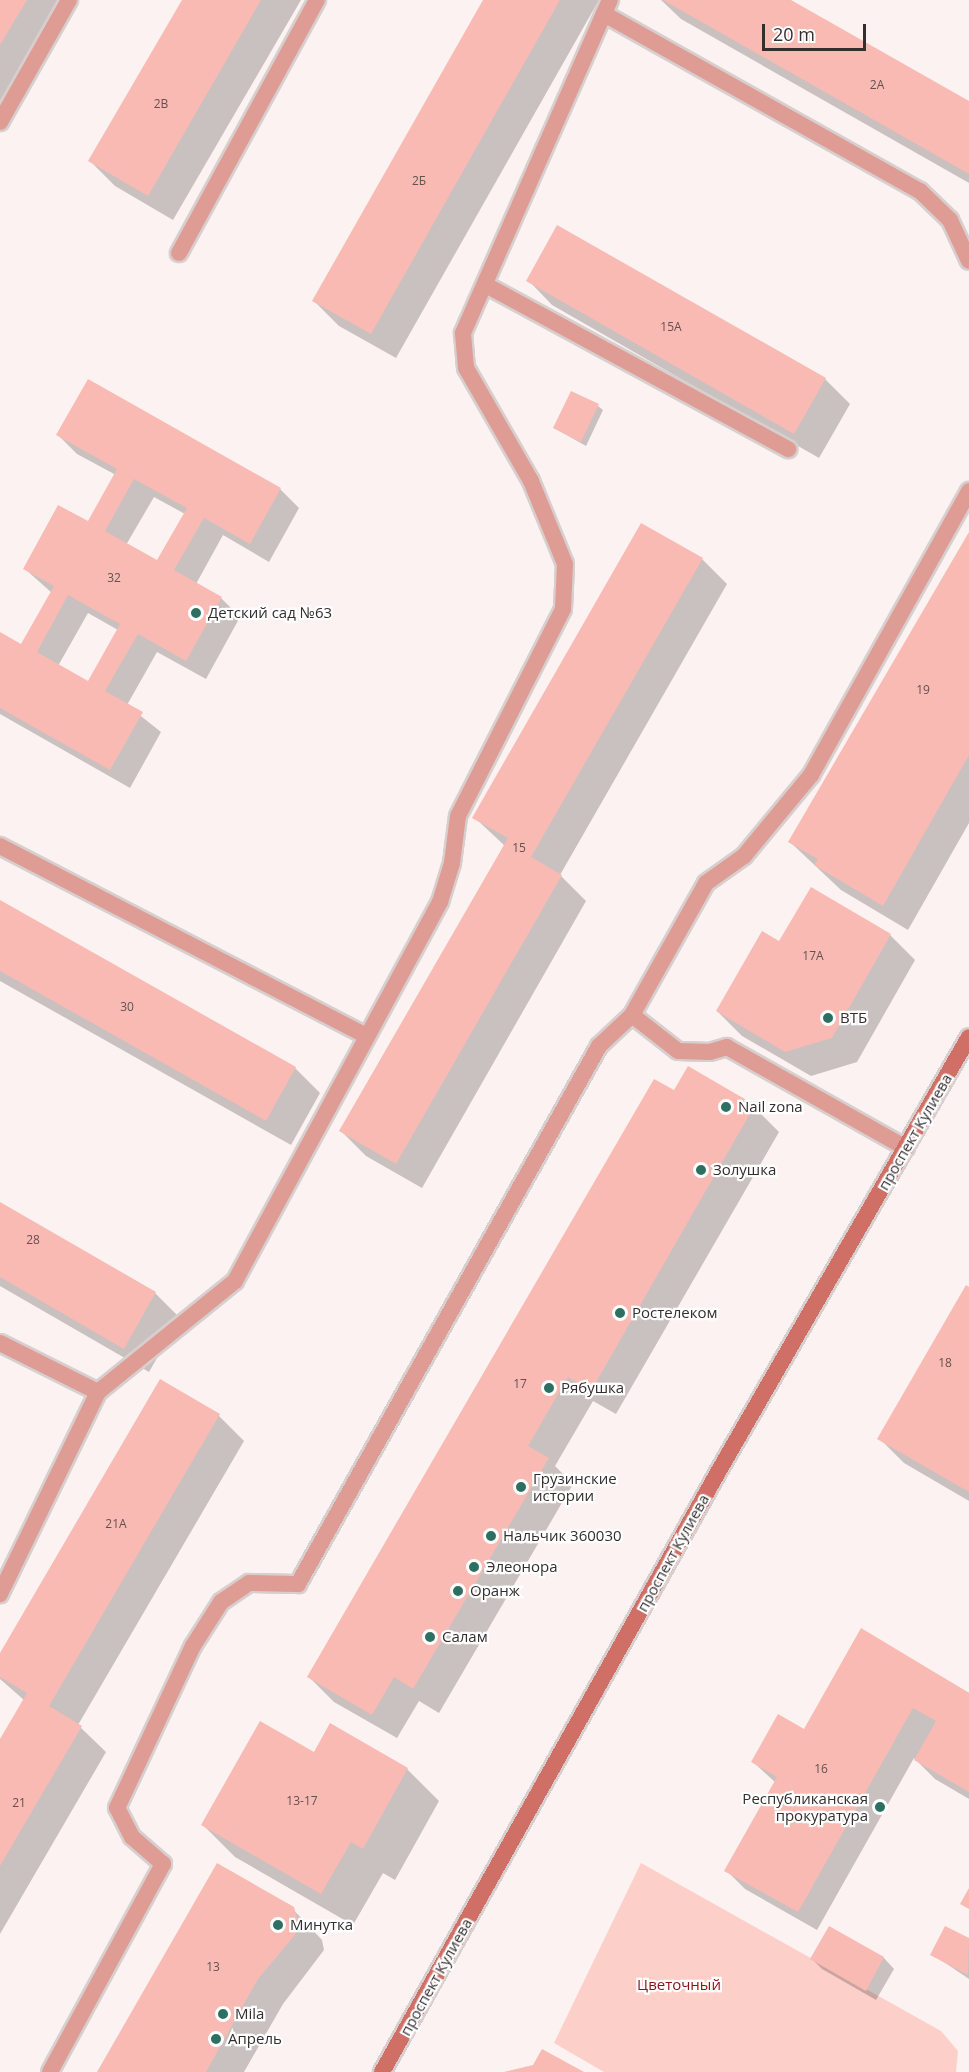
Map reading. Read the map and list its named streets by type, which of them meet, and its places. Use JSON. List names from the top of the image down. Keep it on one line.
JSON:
{"streets":{"main road":["проспект Кулиева"]},"parks":["Цветочный"],"places":["Детский сад №63","ВТБ","Nail zona","Золушка","Ростелеком","Рябушка","Грузинские истории","Нальчик 360030","Элеонора","Оранж","Салам","Республиканская прокуратура","Минутка","Mila","Апрель"],"house_numbers":["2А","2В","2Б","15А","32","19","15","17А","30","28","18","17","21А","16","13-17","21","13"],"scale_bar":"20 m"}
